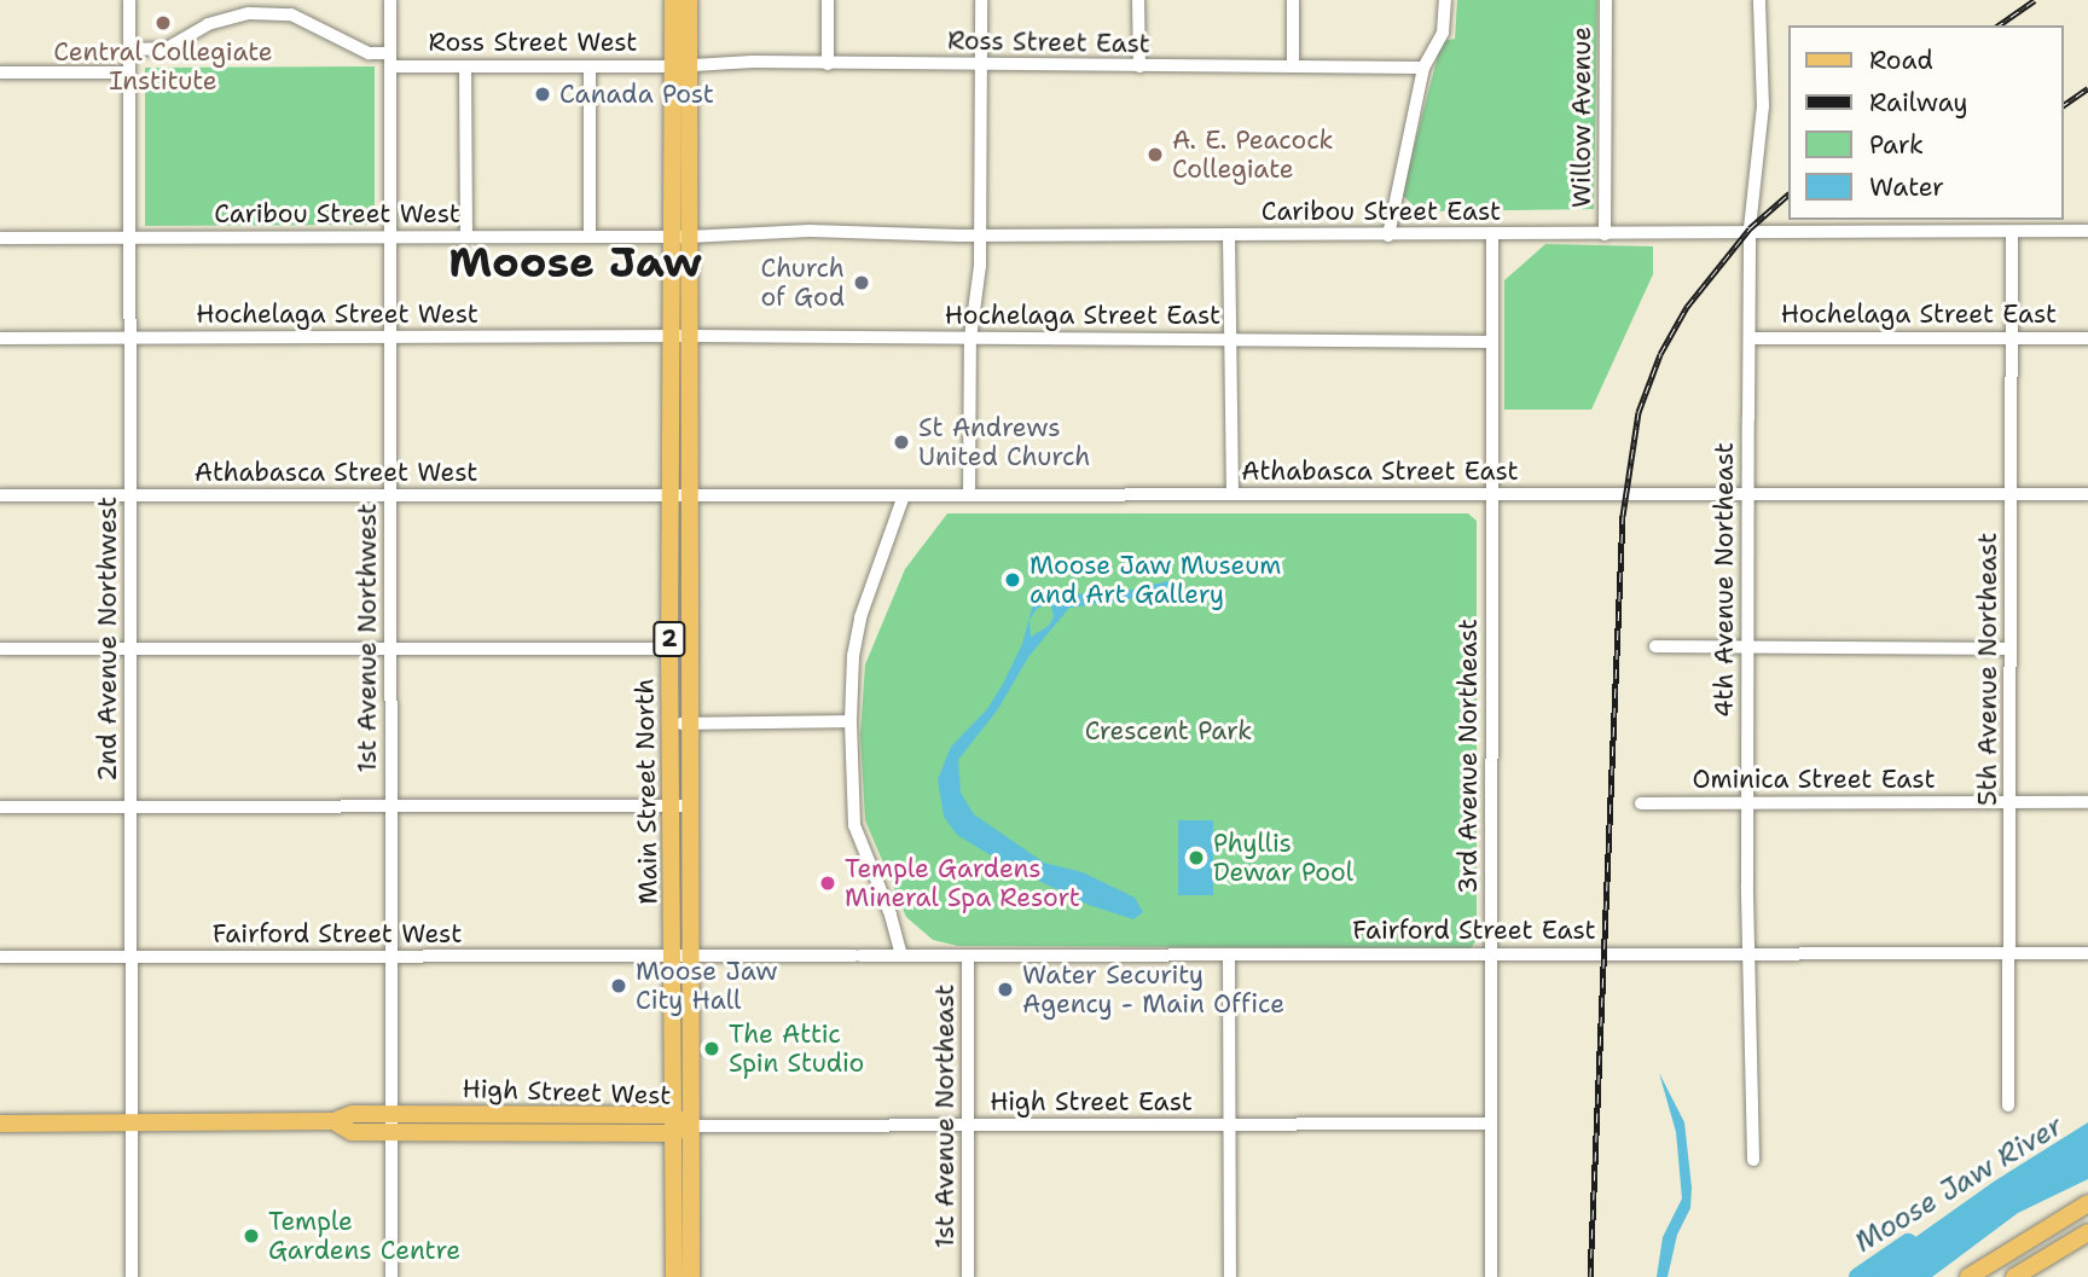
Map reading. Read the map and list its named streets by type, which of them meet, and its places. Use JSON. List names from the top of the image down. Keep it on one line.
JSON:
{"streets":{"main road":["2","Main Street North","High Street West"],"street":["Ross Street West","Ross Street East","Willow Avenue","Caribou Street East","Caribou Street West","Hochelaga Street West","Hochelaga Street East","Athabasca Street East","Athabasca Street West","4th Avenue Northeast","1st Avenue Northwest","2nd Avenue Northwest","5th Avenue Northeast","3rd Avenue Northeast","Ominica Street East","Fairford Street East","Fairford Street West","High Street East","1st Avenue Northeast"]},"crossings":[["Ross Street West","Ross Street East"],["Ross Street West","1st Avenue Northwest"],["Ross Street West","2nd Avenue Northwest"],["Ross Street West","Main Street North"],["Ross Street East","Main Street North"],["Willow Avenue","Caribou Street East"],["Caribou Street East","Caribou Street West"],["Caribou Street East","4th Avenue Northeast"],["Caribou Street East","5th Avenue Northeast"],["Caribou Street East","3rd Avenue Northeast"],["Caribou Street East","Main Street North"],["Caribou Street West","1st Avenue Northwest"],["Caribou Street West","2nd Avenue Northwest"],["Caribou Street West","Main Street North"],["Hochelaga Street West","Hochelaga Street East"],["Hochelaga Street West","1st Avenue Northwest"],["Hochelaga Street West","2nd Avenue Northwest"],["Hochelaga Street West","Main Street North"],["Hochelaga Street East","4th Avenue Northeast"],["Hochelaga Street East","5th Avenue Northeast"],["Hochelaga Street East","3rd Avenue Northeast"],["Hochelaga Street East","Main Street North"],["Athabasca Street East","Athabasca Street West"],["Athabasca Street East","4th Avenue Northeast"],["Athabasca Street East","5th Avenue Northeast"],["Athabasca Street East","3rd Avenue Northeast"],["Athabasca Street East","Main Street North"],["Athabasca Street West","1st Avenue Northwest"],["Athabasca Street West","2nd Avenue Northwest"],["Athabasca Street West","Main Street North"],["4th Avenue Northeast","Ominica Street East"],["4th Avenue Northeast","Fairford Street East"],["1st Avenue Northwest","Fairford Street West"],["1st Avenue Northwest","High Street West"],["2nd Avenue Northwest","Fairford Street West"],["2nd Avenue Northwest","High Street West"],["5th Avenue Northeast","Ominica Street East"],["5th Avenue Northeast","Fairford Street East"],["3rd Avenue Northeast","Fairford Street East"],["3rd Avenue Northeast","High Street East"],["Main Street North","Fairford Street East"],["Main Street North","Fairford Street West"],["Main Street North","High Street West"],["Main Street North","High Street East"],["Fairford Street East","Fairford Street West"],["Fairford Street East","1st Avenue Northeast"],["High Street West","High Street East"],["High Street East","1st Avenue Northeast"]],"districts":["Moose Jaw"],"water":["Moose Jaw River"],"parks":["Crescent Park"],"places":["Central Collegiate Institute","Canada Post","A. E. Peacock Collegiate","Church of God","St Andrews United Church","Moose Jaw Museum and Art Gallery","Phyllis Dewar Pool","Temple Gardens Mineral Spa Resort","Moose Jaw City Hall","Water Security Agency - Main Office","The Attic Spin Studio","Temple Gardens Centre"],"legend":["Road","Railway","Park","Water"]}
